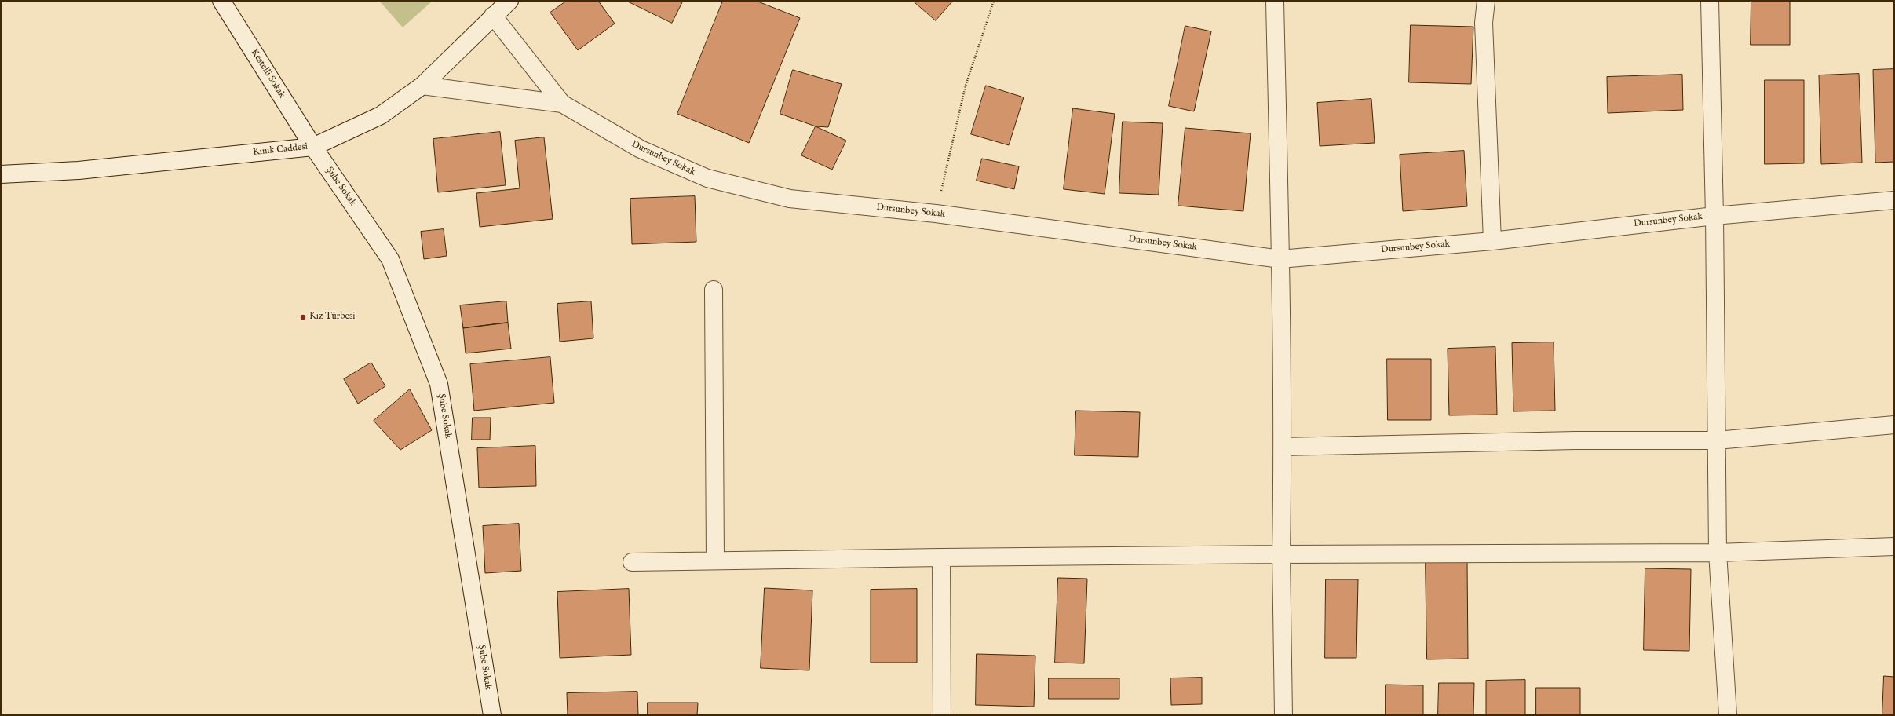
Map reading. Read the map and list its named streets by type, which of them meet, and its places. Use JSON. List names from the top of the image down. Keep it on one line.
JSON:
{"streets":{"street":["Kestelli Sokak","Kınık Caddesi","Dursunbey Sokak","Şube Sokak"]},"crossings":[["Kestelli Sokak","Kınık Caddesi"],["Kestelli Sokak","Şube Sokak"],["Kınık Caddesi","Dursunbey Sokak"],["Kınık Caddesi","Şube Sokak"]],"places":["Kız Türbesi"]}
